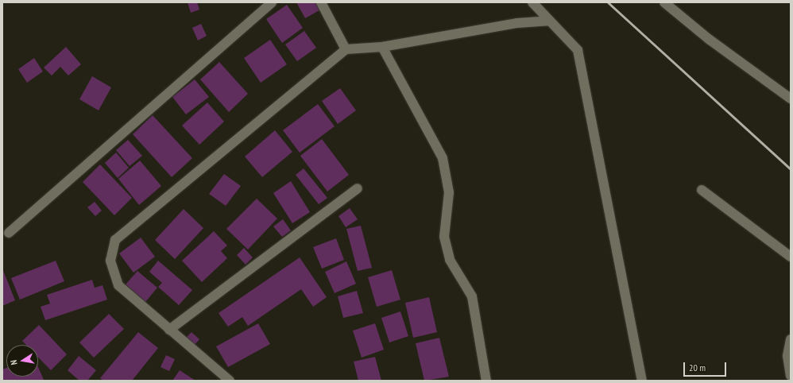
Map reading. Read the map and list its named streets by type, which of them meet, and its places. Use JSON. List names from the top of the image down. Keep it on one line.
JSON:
{"scale_bar":"20 m","north":"left"}
